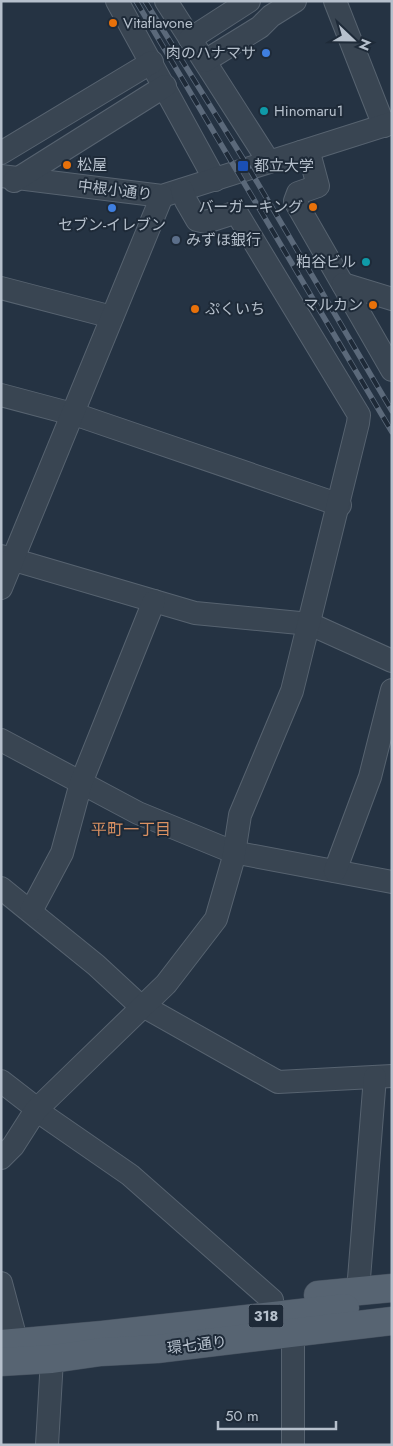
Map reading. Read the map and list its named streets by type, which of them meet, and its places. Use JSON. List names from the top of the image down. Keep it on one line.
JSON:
{"streets":{"main road":["318","環七通り"],"street":["中根小通り"]},"districts":["平町一丁目"],"places":{"other":["Vitaflavone","肉のハナマサ","Hinomaru1","松屋","バーガーキング","セブン-イレブン","みずほ銀行","粕谷ビル","マルカン","ぷくいち"],"transit":["都立大学"]},"scale_bar":"50 m","north":"right"}
